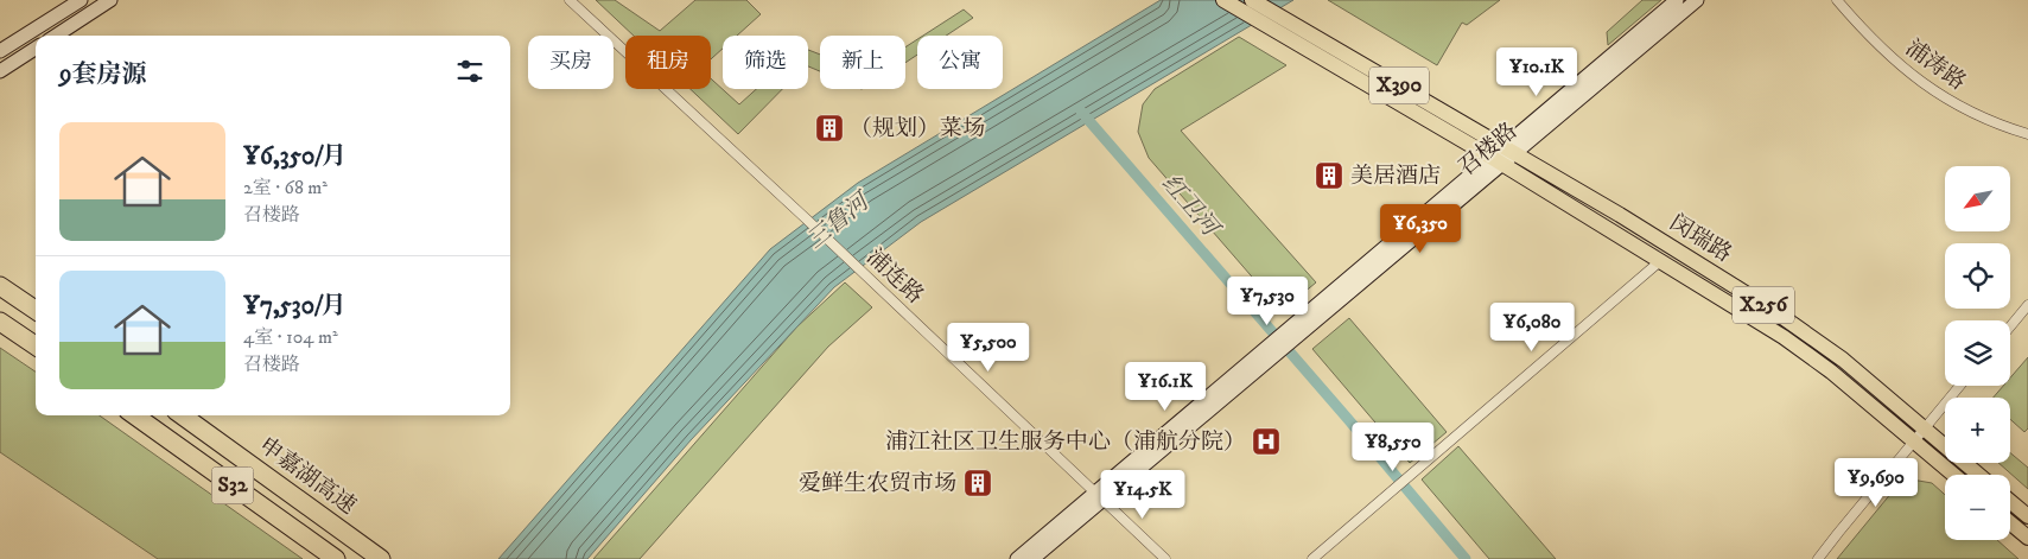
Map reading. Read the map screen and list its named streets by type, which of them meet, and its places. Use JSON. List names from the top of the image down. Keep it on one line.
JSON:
{"streets":{"highway":["申嘉湖高速","S32"],"main road":["X390","闵瑞路","X256"],"street":["浦涛路","召楼路","浦连路"]},"crossings":[["X390","召楼路"],["X390","闵瑞路"],["召楼路","闵瑞路"],["召楼路","浦连路"]],"water":["红卫河","三鲁河"],"places":{"building":["（规划）菜场","美居酒店","爱鲜生农贸市场"],"hospital":["浦江社区卫生服务中心（浦航分院）"]},"north":"bottom left","page":{"chip":["买房","租房","筛选","新上","公寓"],"heading":"9套房源","price":["¥10.1K","¥6,350","¥7,530","¥6,080","¥5,500","¥16.1K","¥8,550","¥9,690","¥14.5K"],"list":[{"name":"¥6,350/月","note":"2室 · 68 m² · 召楼路"},{"name":"¥7,530/月","note":"4室 · 104 m² · 召楼路"}],"map_buttons":["+","−"]}}
